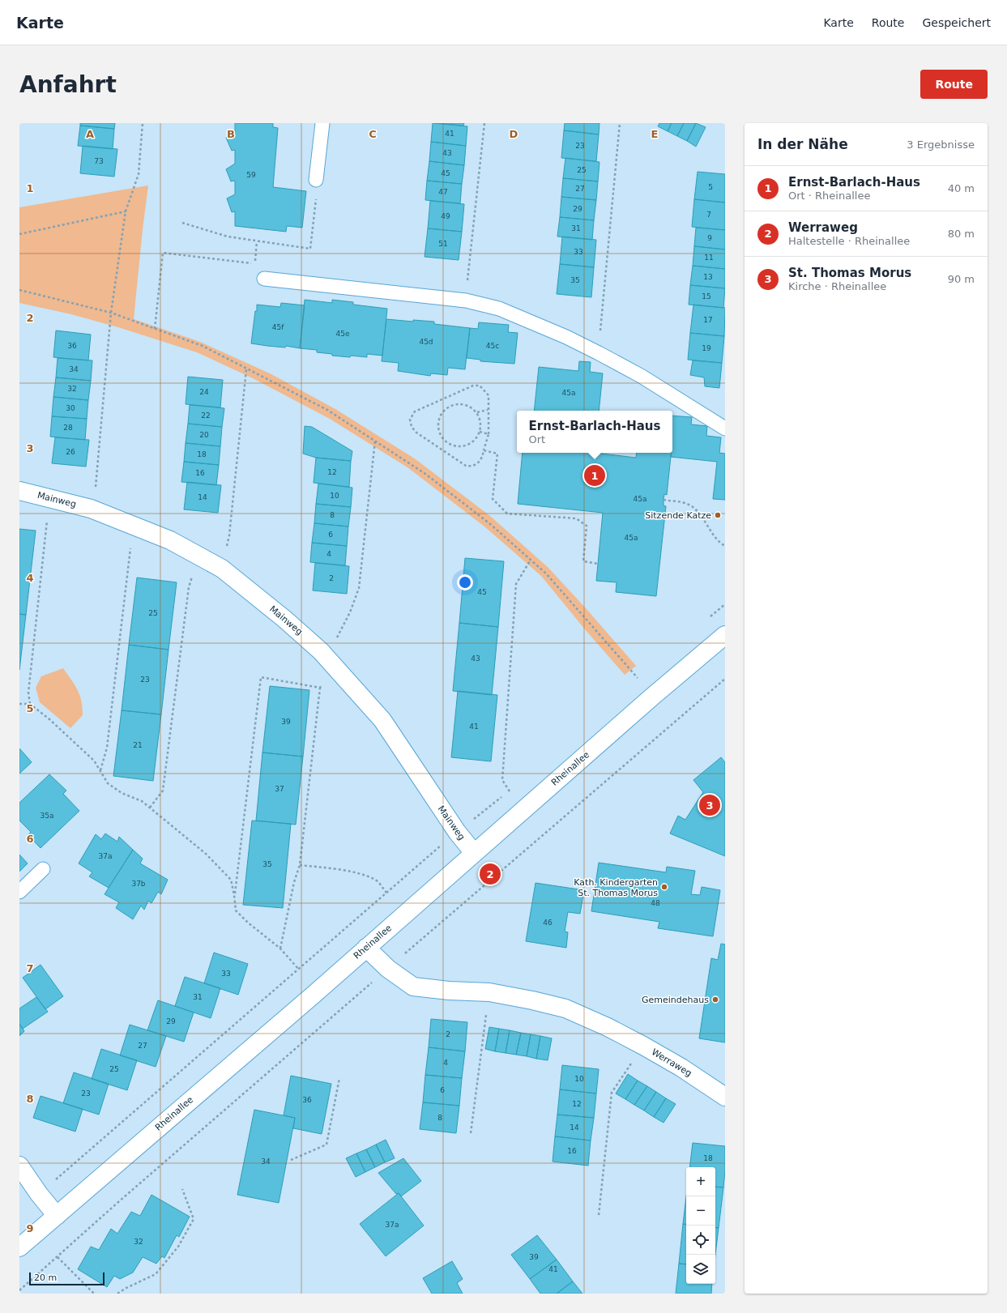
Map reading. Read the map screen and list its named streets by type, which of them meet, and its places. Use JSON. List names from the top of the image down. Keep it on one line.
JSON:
{"streets":{"street":["Mainweg","Rheinallee","Werraweg"]},"crossings":[["Mainweg","Rheinallee"],["Rheinallee","Werraweg"]],"places":["Sitzende Katze","Kath. Kindergarten St. Thomas Morus","Gemeindehaus"],"house_numbers":["41","23","43","73","25","45","59","5","27","47","29","7","49","31","9","51","33","11","13","35","15","17","45f","45e","45d","36","45c","19","34","32","24","45a","30","22","28","20","26","18","12","16","10","14","45a","8","6","45a","4","2","45","25","43","23","39","41","21","37","35a","37a","35","37b","48","46","33","31","29","2","27","4","25","10","6","23","36","12","8","14","16","18","34","37a","32","39","41"],"scale_bar":"20 m","page":{"header":"Karte","nav":["Karte","Route","Gespeichert"],"buttons":"Route","title":"Anfahrt","heading":["In der Nähe","3 Ergebnisse"],"list":[{"mark":"1","name":"Ernst-Barlach-Haus","note":"Ort · Rheinallee","value":"40 m"},{"mark":"2","name":"Werraweg","note":"Haltestelle · Rheinallee","value":"80 m"},{"mark":"3","name":"St. Thomas Morus","note":"Kirche · Rheinallee","value":"90 m"}],"popup":["Ernst-Barlach-Haus","Ort"],"pins":["1","3","2"],"map_buttons":["+","−"],"scale":"20 m"},"grid":{"columns":["A","B","C","D","E"],"rows":["1","2","3","4","5","6","7","8","9"]}}
